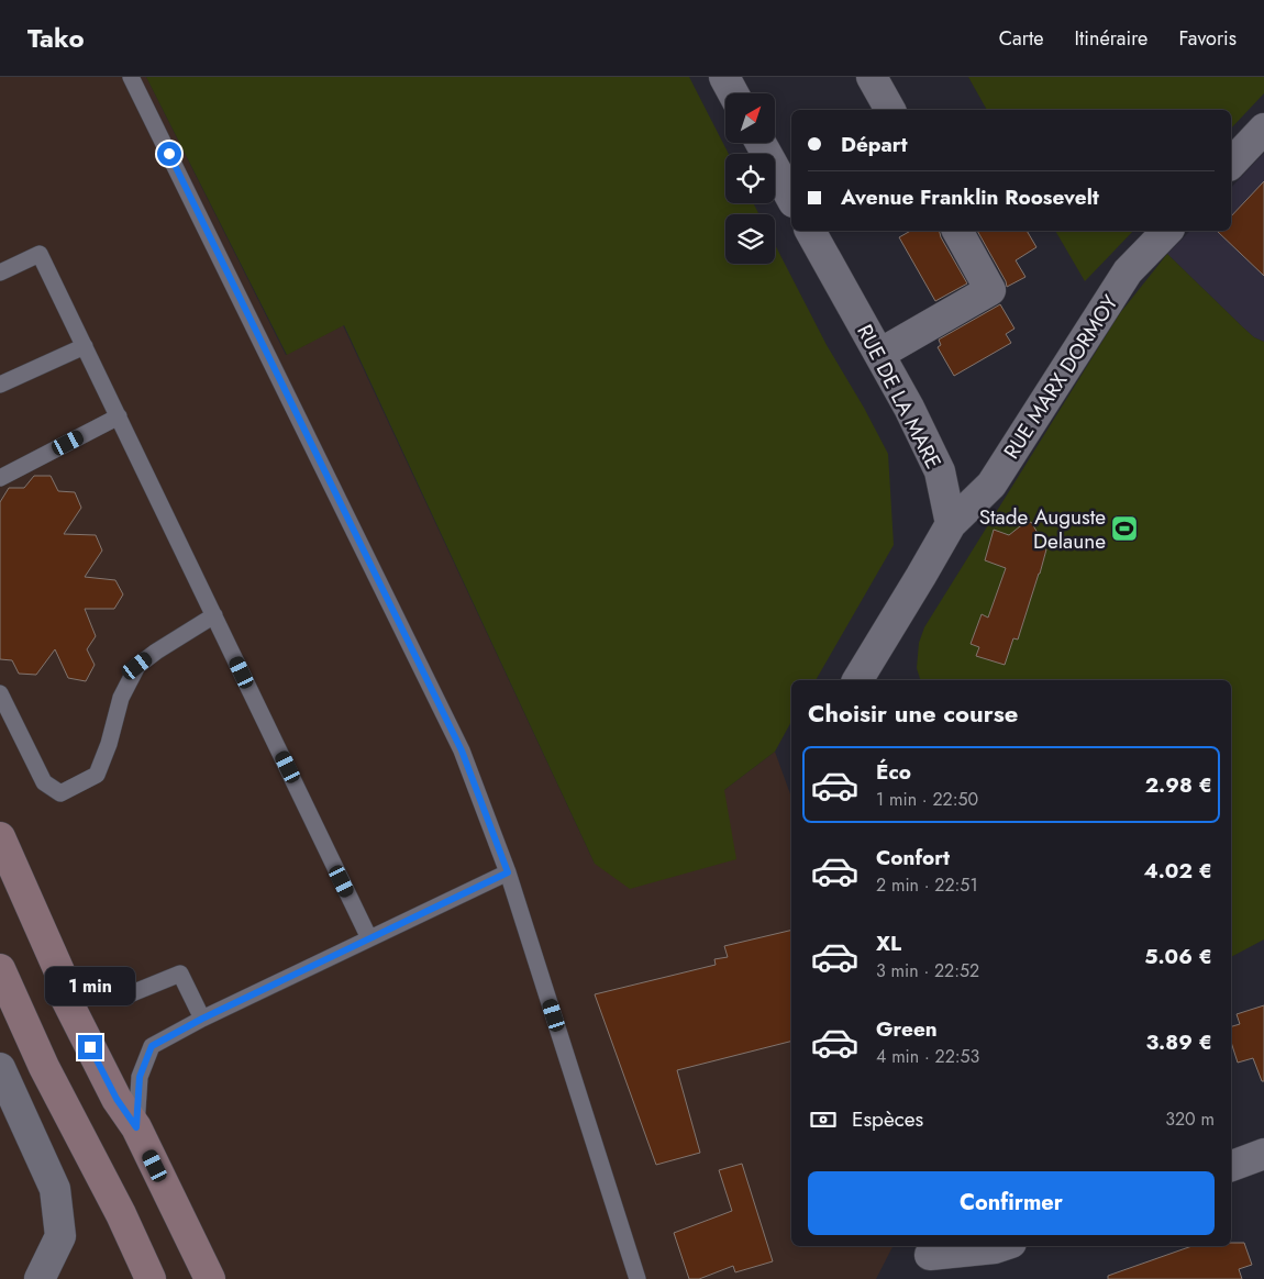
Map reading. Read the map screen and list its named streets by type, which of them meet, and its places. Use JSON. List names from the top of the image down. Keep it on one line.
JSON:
{"streets":{"street":["RUE MARX DORMOY","RUE DE LA MARE"]},"crossings":[["RUE MARX DORMOY","RUE DE LA MARE"]],"places":{"sports":["Stade Auguste Delaune"]},"north":"top right","page":{"header":"Tako","nav":["Carte","Itinéraire","Favoris"],"banner":["Départ","Avenue Franklin Roosevelt"],"heading":"Choisir une course","list":[{"name":"Éco","note":"1 min · 22:50","value":"2.98 €"},{"name":"Confort","note":"2 min · 22:51","value":"4.02 €"},{"name":"XL","note":"3 min · 22:52","value":"5.06 €"},{"name":"Green","note":"4 min · 22:53","value":"3.89 €"}],"bubble":"1 min","pay":["Espèces","320 m"],"buttons":"Confirmer"}}
